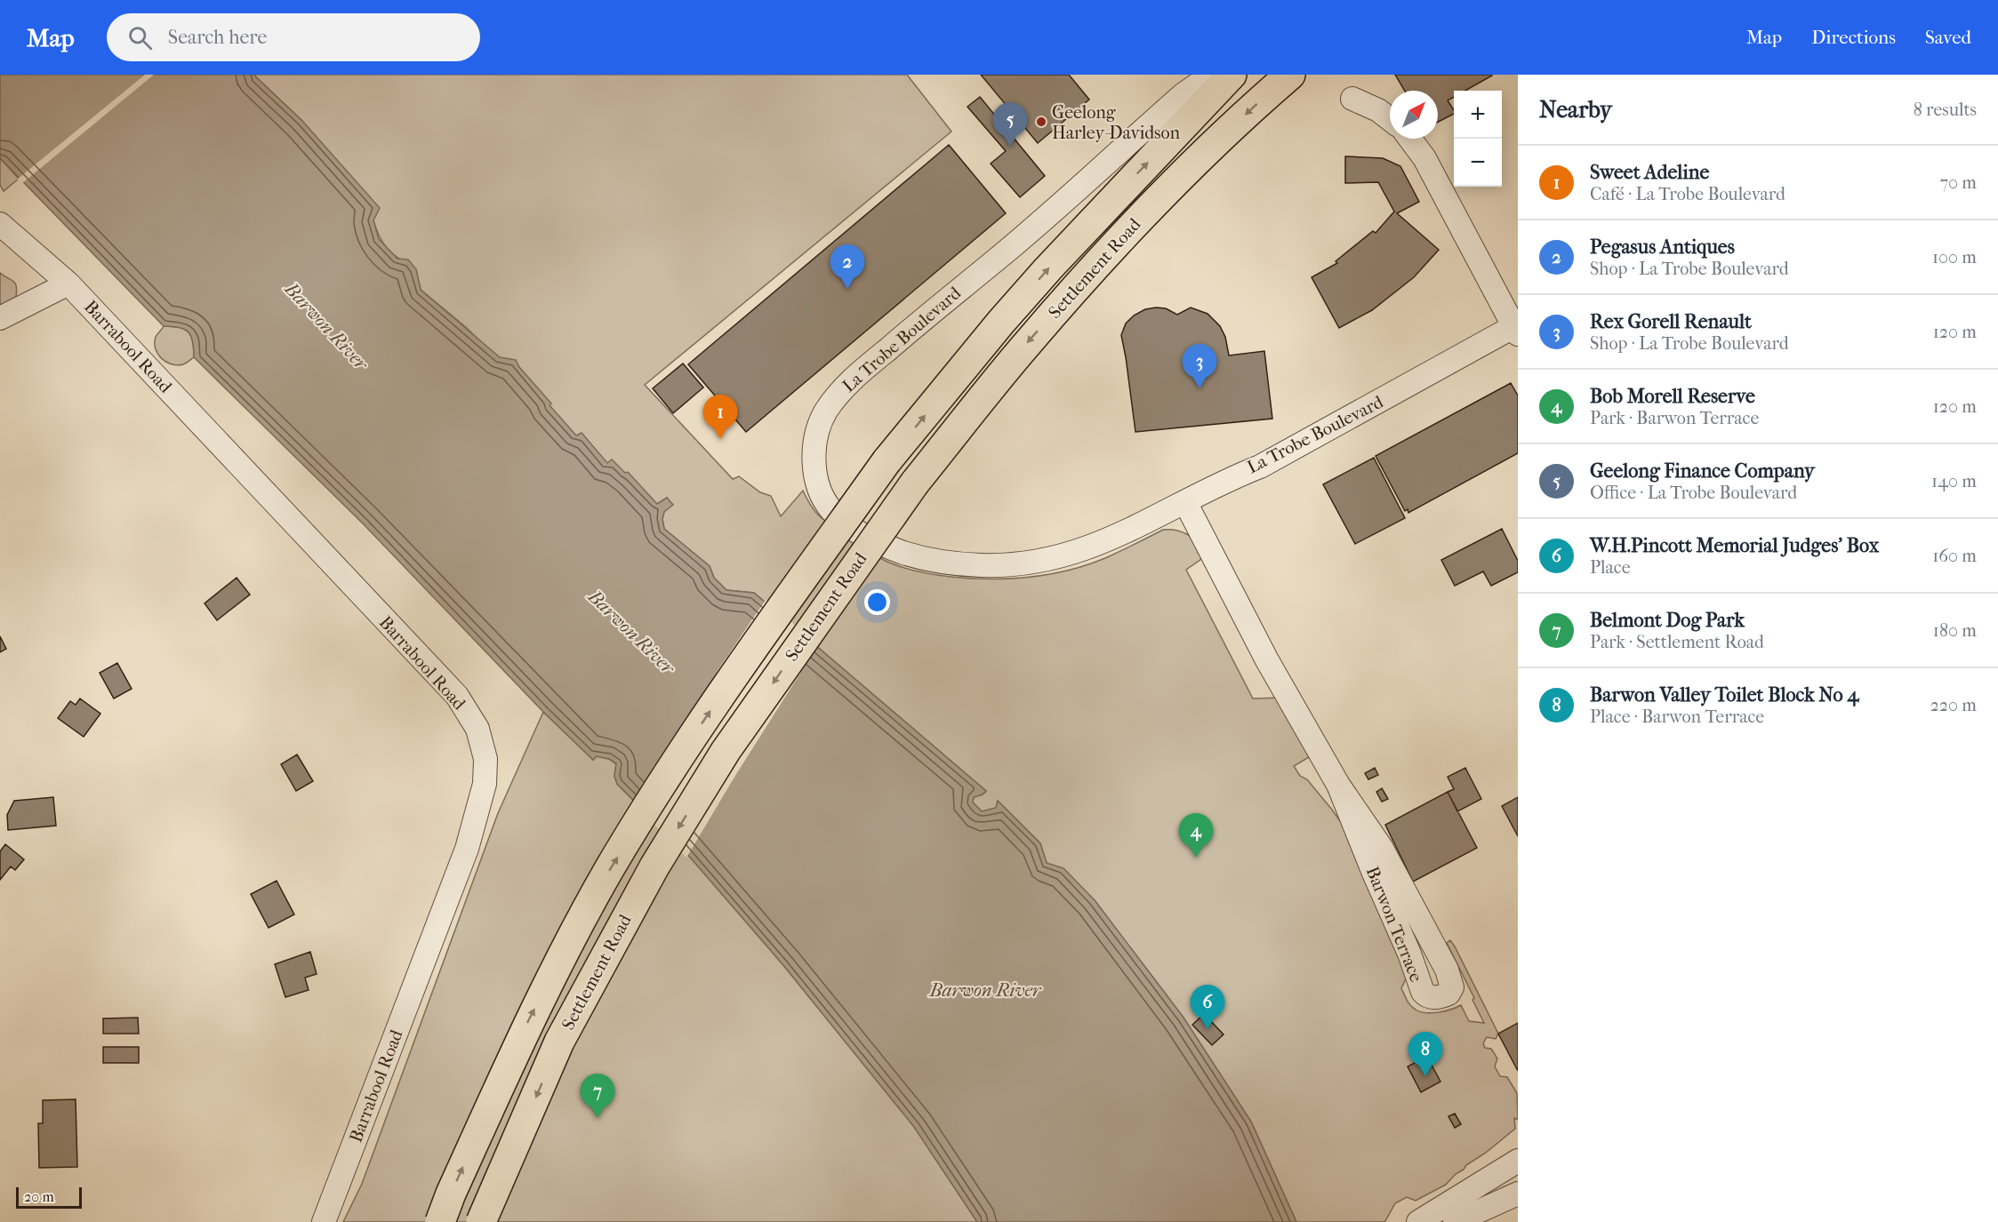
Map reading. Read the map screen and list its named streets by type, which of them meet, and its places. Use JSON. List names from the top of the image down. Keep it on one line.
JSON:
{"streets":{"highway":["Settlement Road"],"street":["La Trobe Boulevard","Barrabool Road","Barwon Terrace"]},"crossings":[["Settlement Road","La Trobe Boulevard"],["La Trobe Boulevard","Barwon Terrace"]],"water":["Barwon River"],"places":["Geelong Harley-Davidson"],"scale_bar":"20 m","north":"top right","page":{"header":"Map","search":"Search here","nav":["Map","Directions","Saved"],"heading":["Nearby","8 results"],"map_buttons":["+","−"],"pins":["5","2","3","1","4","6","8","7"],"list":[{"mark":"1","name":"Sweet Adeline","note":"Café · La Trobe Boulevard","value":"70 m"},{"mark":"2","name":"Pegasus Antiques","note":"Shop · La Trobe Boulevard","value":"100 m"},{"mark":"3","name":"Rex Gorell Renault","note":"Shop · La Trobe Boulevard","value":"120 m"},{"mark":"4","name":"Bob Morell Reserve","note":"Park · Barwon Terrace","value":"120 m"},{"mark":"5","name":"Geelong Finance Company","note":"Office · La Trobe Boulevard","value":"140 m"},{"mark":"6","name":"W.H.Pincott Memorial Judges' Box","note":"Place","value":"160 m"},{"mark":"7","name":"Belmont Dog Park","note":"Park · Settlement Road","value":"180 m"},{"mark":"8","name":"Barwon Valley Toilet Block No 4","note":"Place · Barwon Terrace","value":"220 m"}],"scale":"20 m"}}
